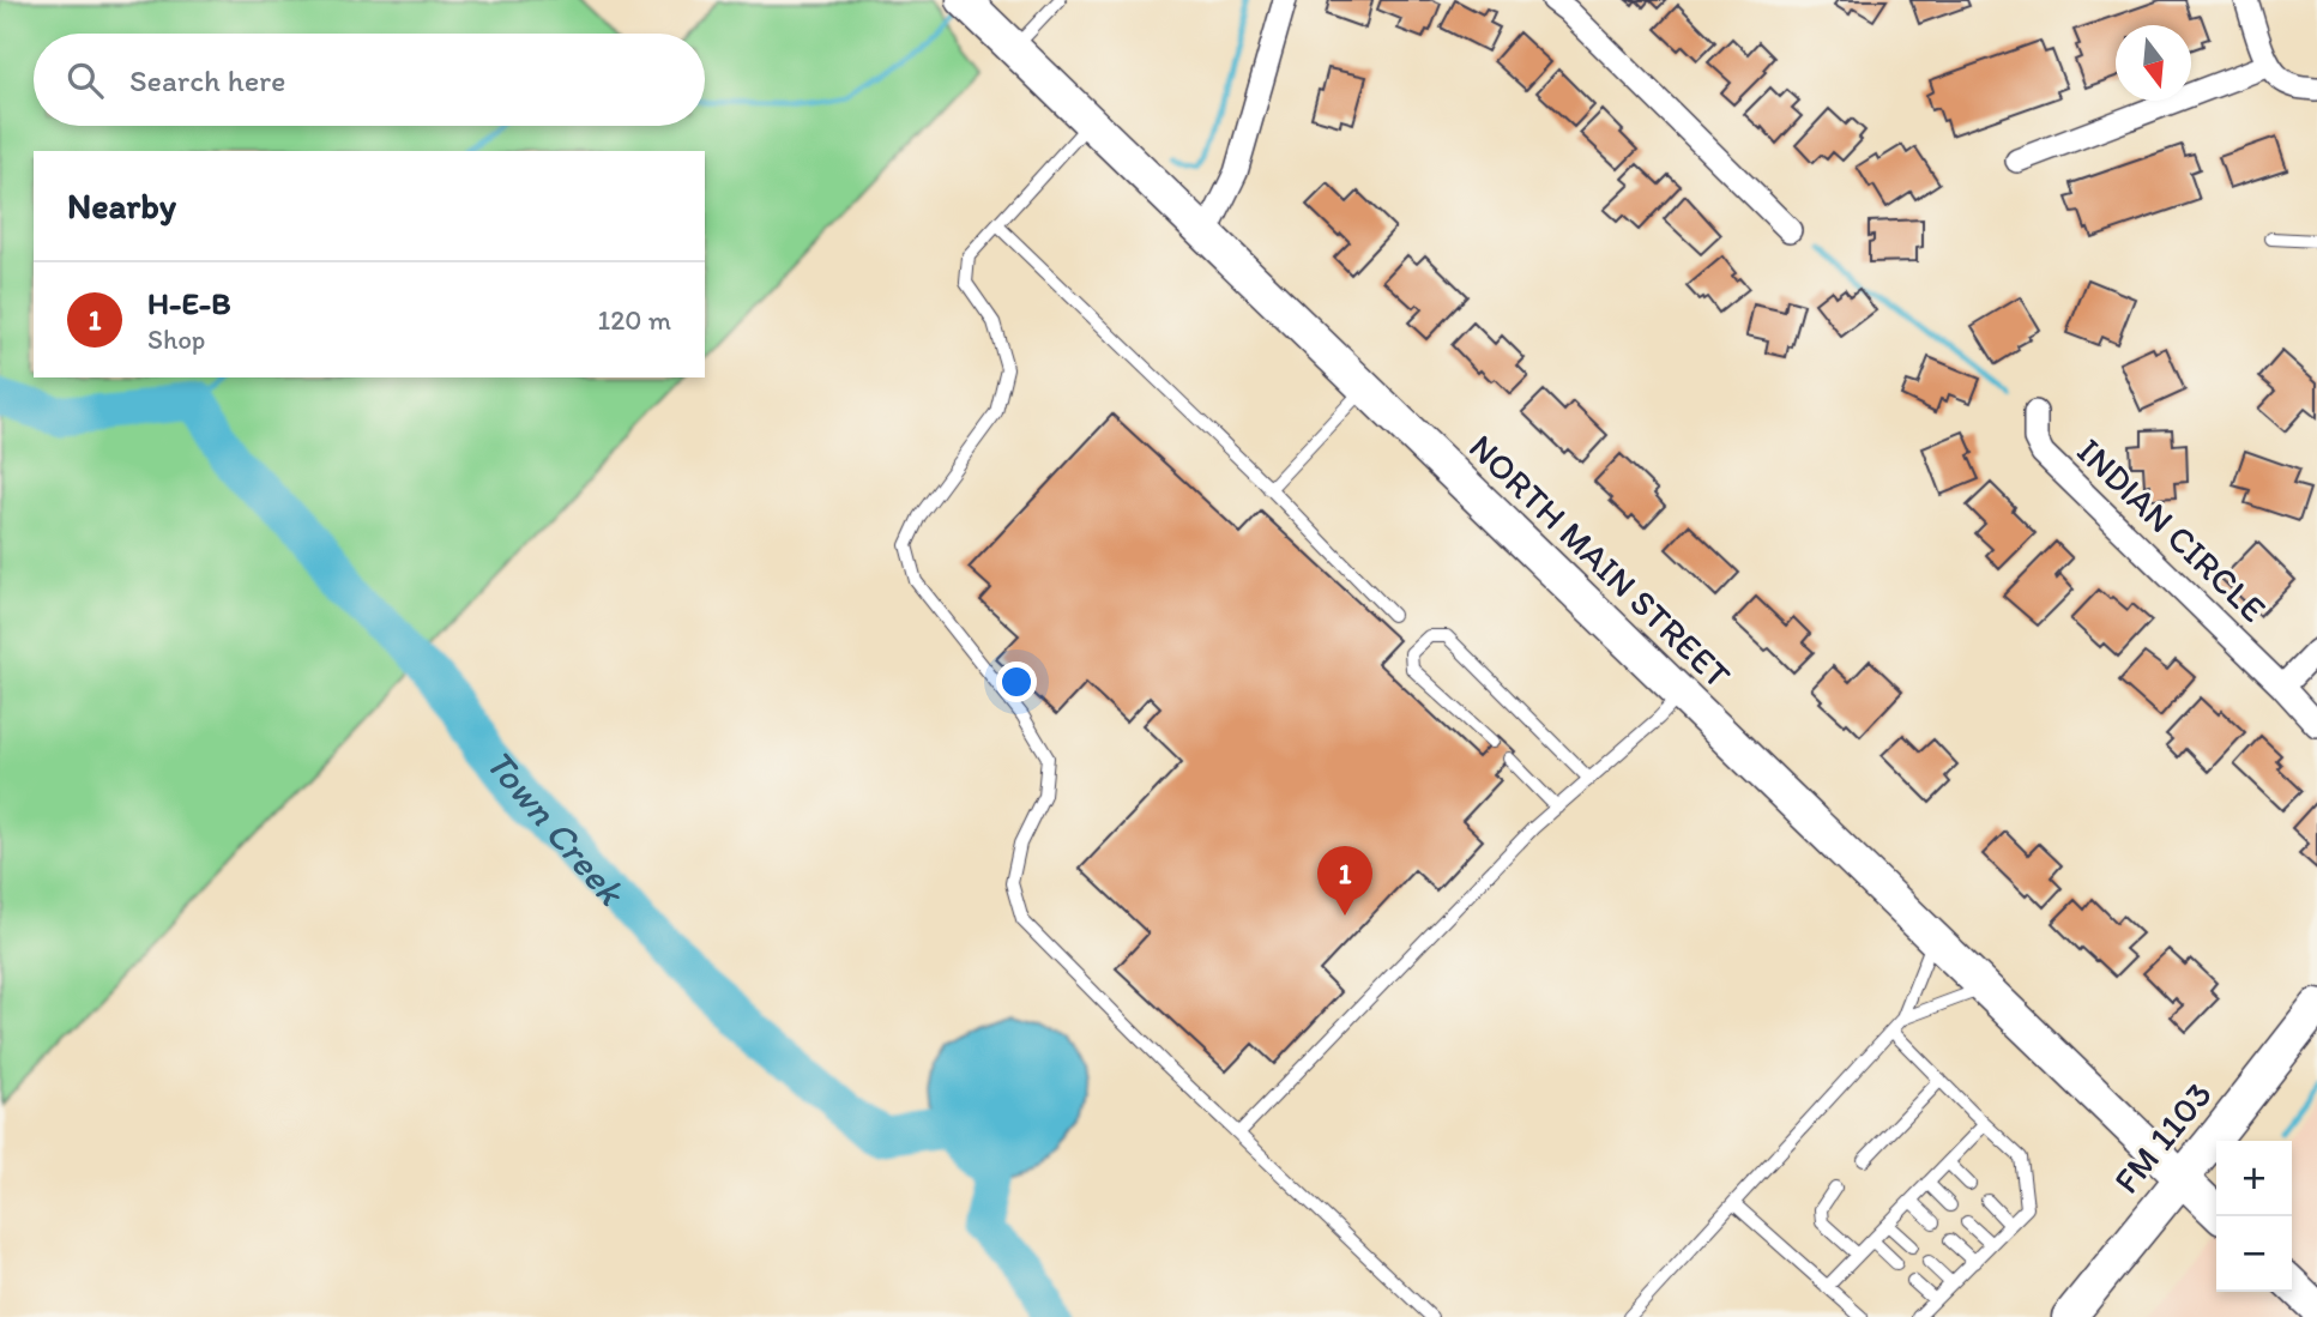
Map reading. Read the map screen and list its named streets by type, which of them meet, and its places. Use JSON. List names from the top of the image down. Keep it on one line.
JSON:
{"streets":{"street":["INDIAN CIRCLE","NORTH MAIN STREET","FM 1103"]},"crossings":[["NORTH MAIN STREET","FM 1103"]],"water":["Town Creek"],"north":"bottom","page":{"search":"Search here","heading":"Nearby","list":[{"mark":"1","name":"H-E-B","note":"Shop","value":"120 m"}],"pins":"1","map_buttons":["+","−"]}}
